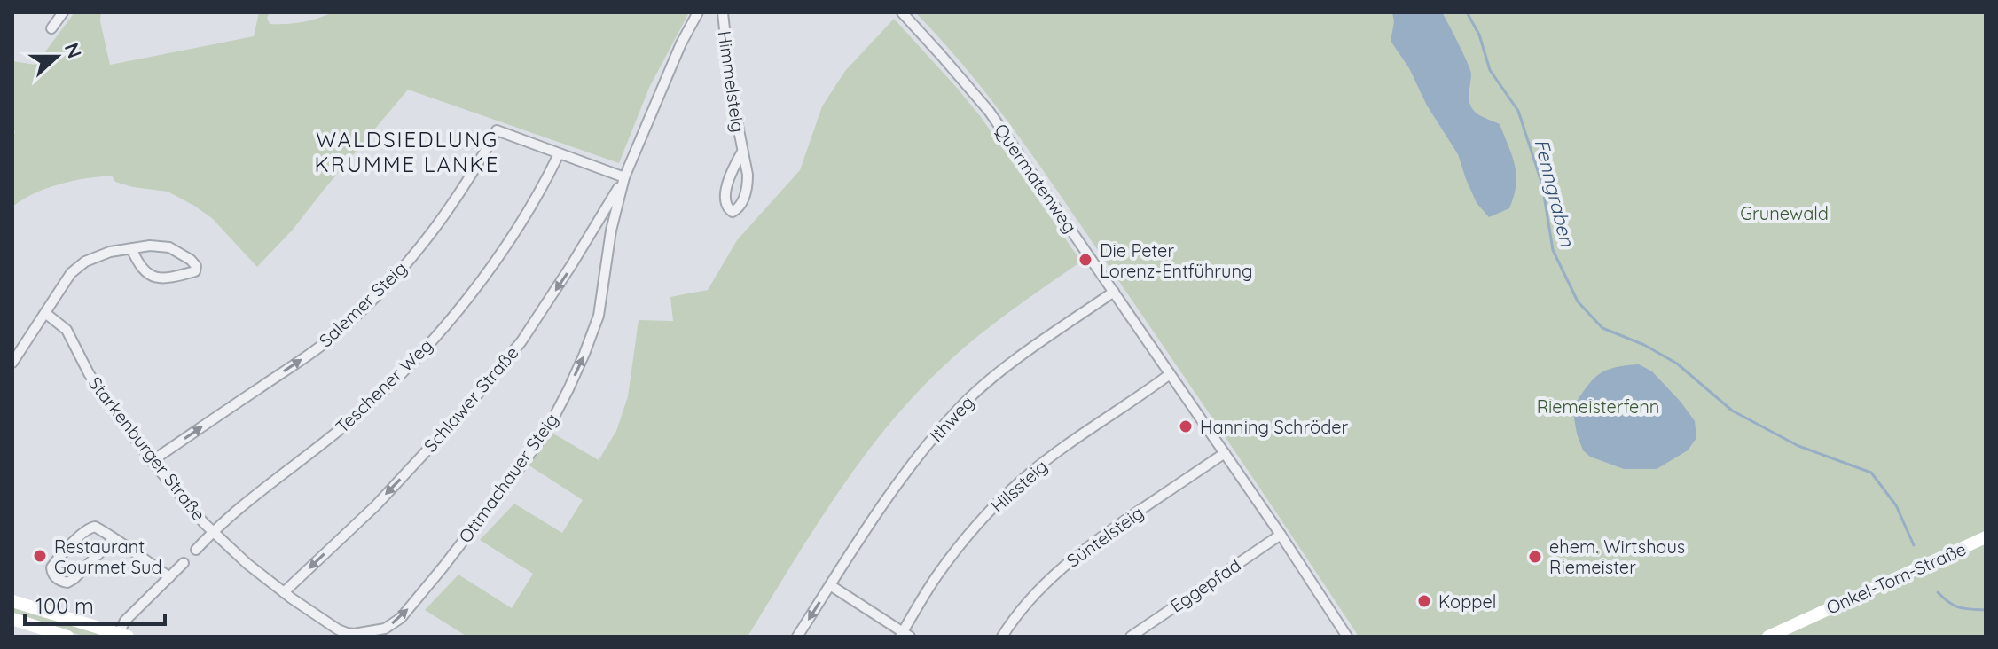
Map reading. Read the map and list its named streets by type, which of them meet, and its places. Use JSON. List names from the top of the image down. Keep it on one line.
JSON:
{"streets":{"main road":["Onkel-Tom-Straße"],"street":["Himmelsteig","Quermatenweg","Salemer Steig","Teschener Weg","Schlawer Straße","Ithweg","Starkenburger Straße","Ottmachauer Steig","Hilssteig","Süntelsteig","Eggepfad"]},"crossings":[["Quermatenweg","Ithweg"],["Quermatenweg","Hilssteig"],["Quermatenweg","Süntelsteig"],["Quermatenweg","Eggepfad"],["Salemer Steig","Teschener Weg"],["Salemer Steig","Starkenburger Straße"],["Teschener Weg","Starkenburger Straße"],["Schlawer Straße","Starkenburger Straße"],["Schlawer Straße","Ottmachauer Steig"],["Starkenburger Straße","Ottmachauer Steig"]],"one_way":["Salemer Steig","Schlawer Straße","Ottmachauer Steig"],"districts":["WALDSIEDLUNG KRUMME LANKE"],"water":["Fenngraben"],"parks":["Grunewald","Riemeisterfenn"],"places":["Die Peter Lorenz-Entführung","Hanning Schröder","Restaurant Gourmet Sud","ehem. Wirtshaus Riemeister","Koppel"],"scale_bar":"100 m","north":"right"}
